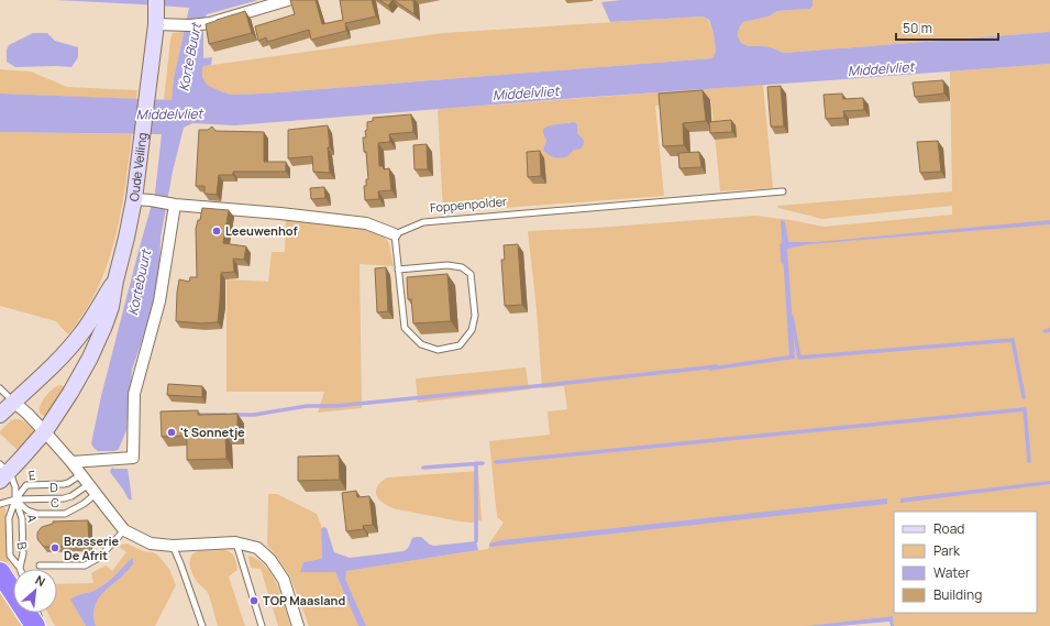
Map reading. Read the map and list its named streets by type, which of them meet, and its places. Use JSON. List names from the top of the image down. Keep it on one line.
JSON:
{"streets":{"main road":["Oude Veiling"],"lane":["Foppenpolder","E","D","C","A","B"]},"crossings":[["Oude Veiling","A"],["E","D"],["E","C"],["E","A"],["E","B"],["D","C"],["D","A"],["D","B"],["C","A"],["C","B"],["A","B"]],"water":["Korte Buurt","Middelvliet","Kortebuurt"],"places":["Leeuwenhof","'t Sonnetje","Brasserie De Afrit","TOP Maasland"],"legend":["Road","Park","Water","Building"],"scale_bar":"50 m","north":"top right"}
